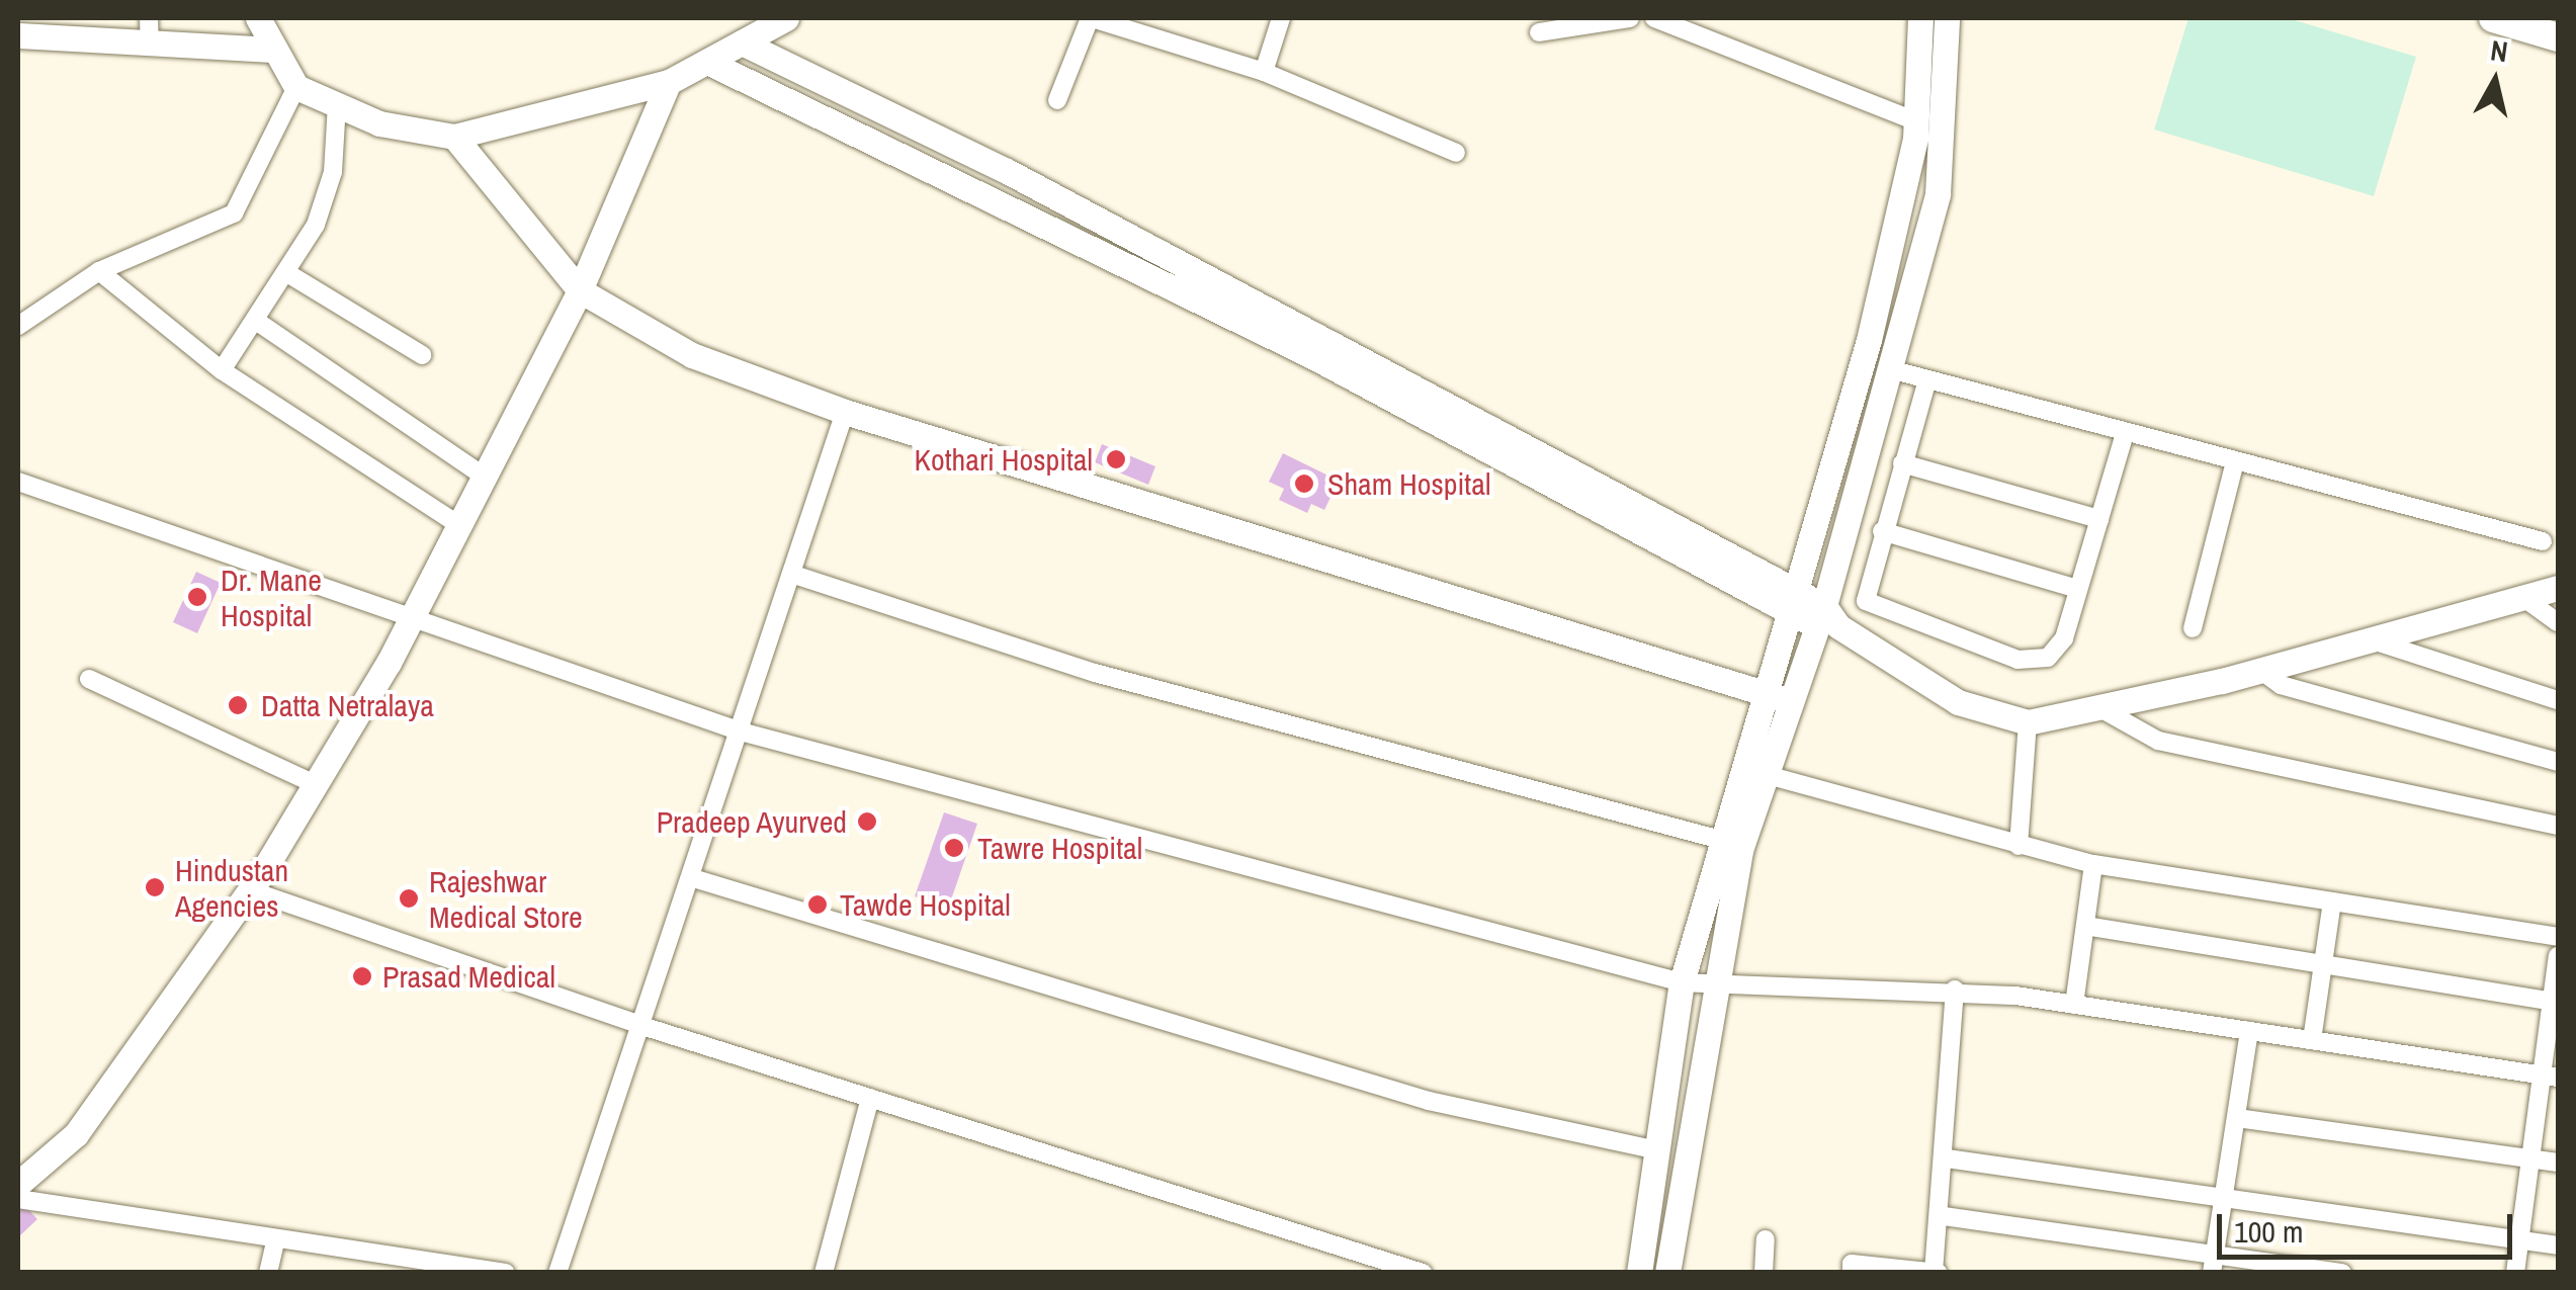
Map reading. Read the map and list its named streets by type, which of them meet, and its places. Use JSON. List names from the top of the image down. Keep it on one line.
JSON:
{"places":["Kothari Hospital","Sham Hospital","Dr. Mane Hospital","Datta Netralaya","Pradeep Ayurved","Tawre Hospital","Hindustan Agencies","Rajeshwar Medical Store","Tawde Hospital","Prasad Medical"],"scale_bar":"100 m","north":"top"}
